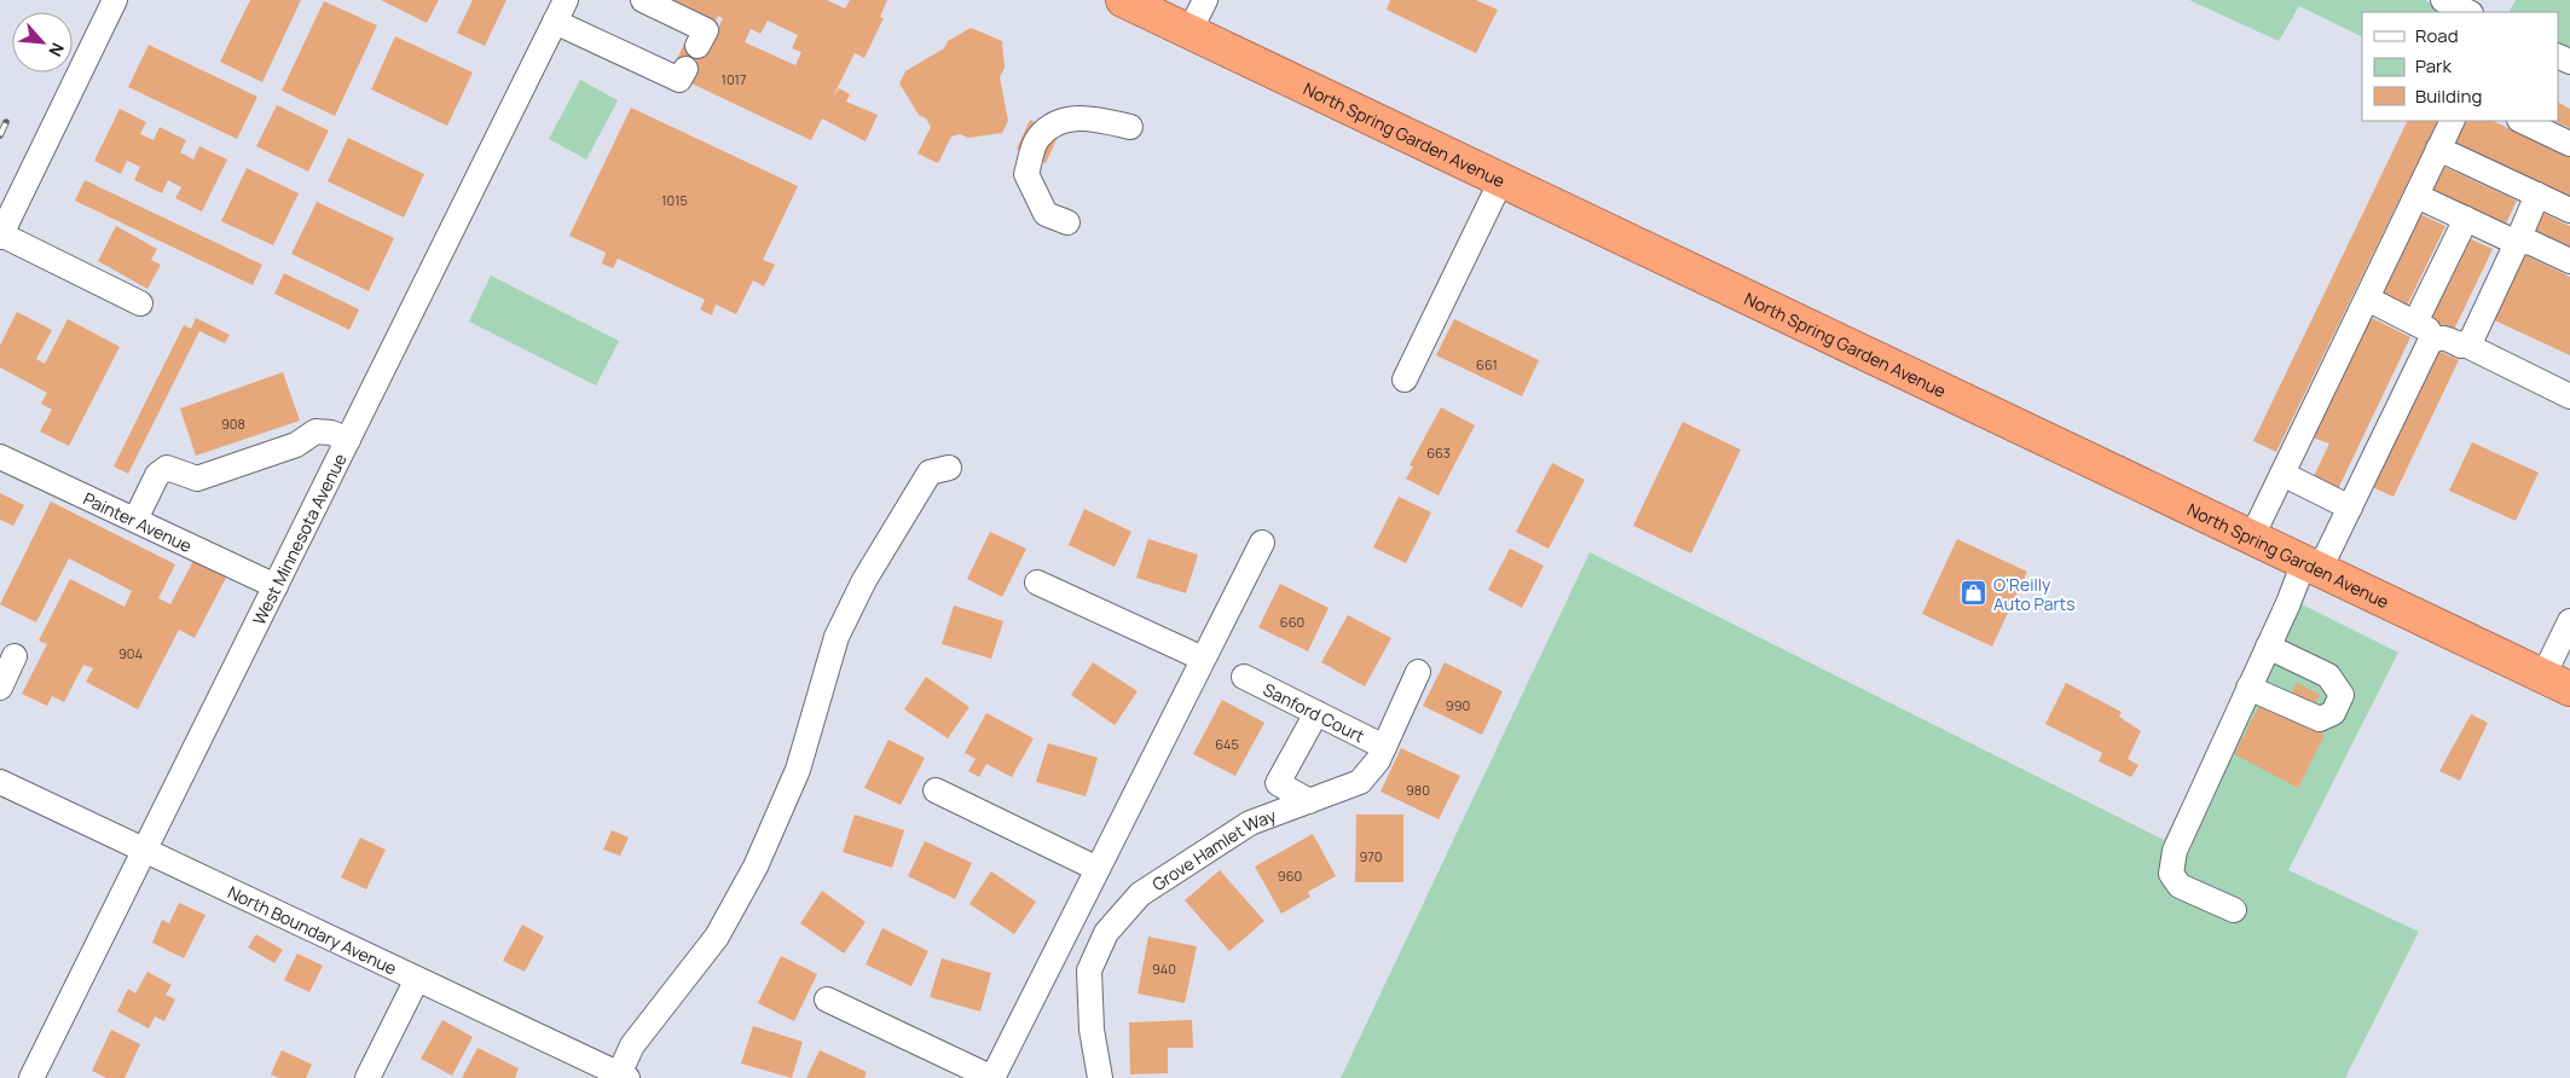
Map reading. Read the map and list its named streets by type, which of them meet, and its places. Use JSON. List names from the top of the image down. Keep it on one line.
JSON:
{"streets":{"highway":["North Spring Garden Avenue"],"street":["Painter Avenue","West Minnesota Avenue","Sanford Court","Grove Hamlet Way","North Boundary Avenue"]},"crossings":[["Painter Avenue","West Minnesota Avenue"],["West Minnesota Avenue","North Boundary Avenue"],["Sanford Court","Grove Hamlet Way"]],"places":{"shop":["O'Reilly Auto Parts"]},"house_numbers":["1017","1015","661","908","663","660","904","990","645","980","970","960","940"],"legend":["Road","Park","Building"],"north":"bottom right"}
